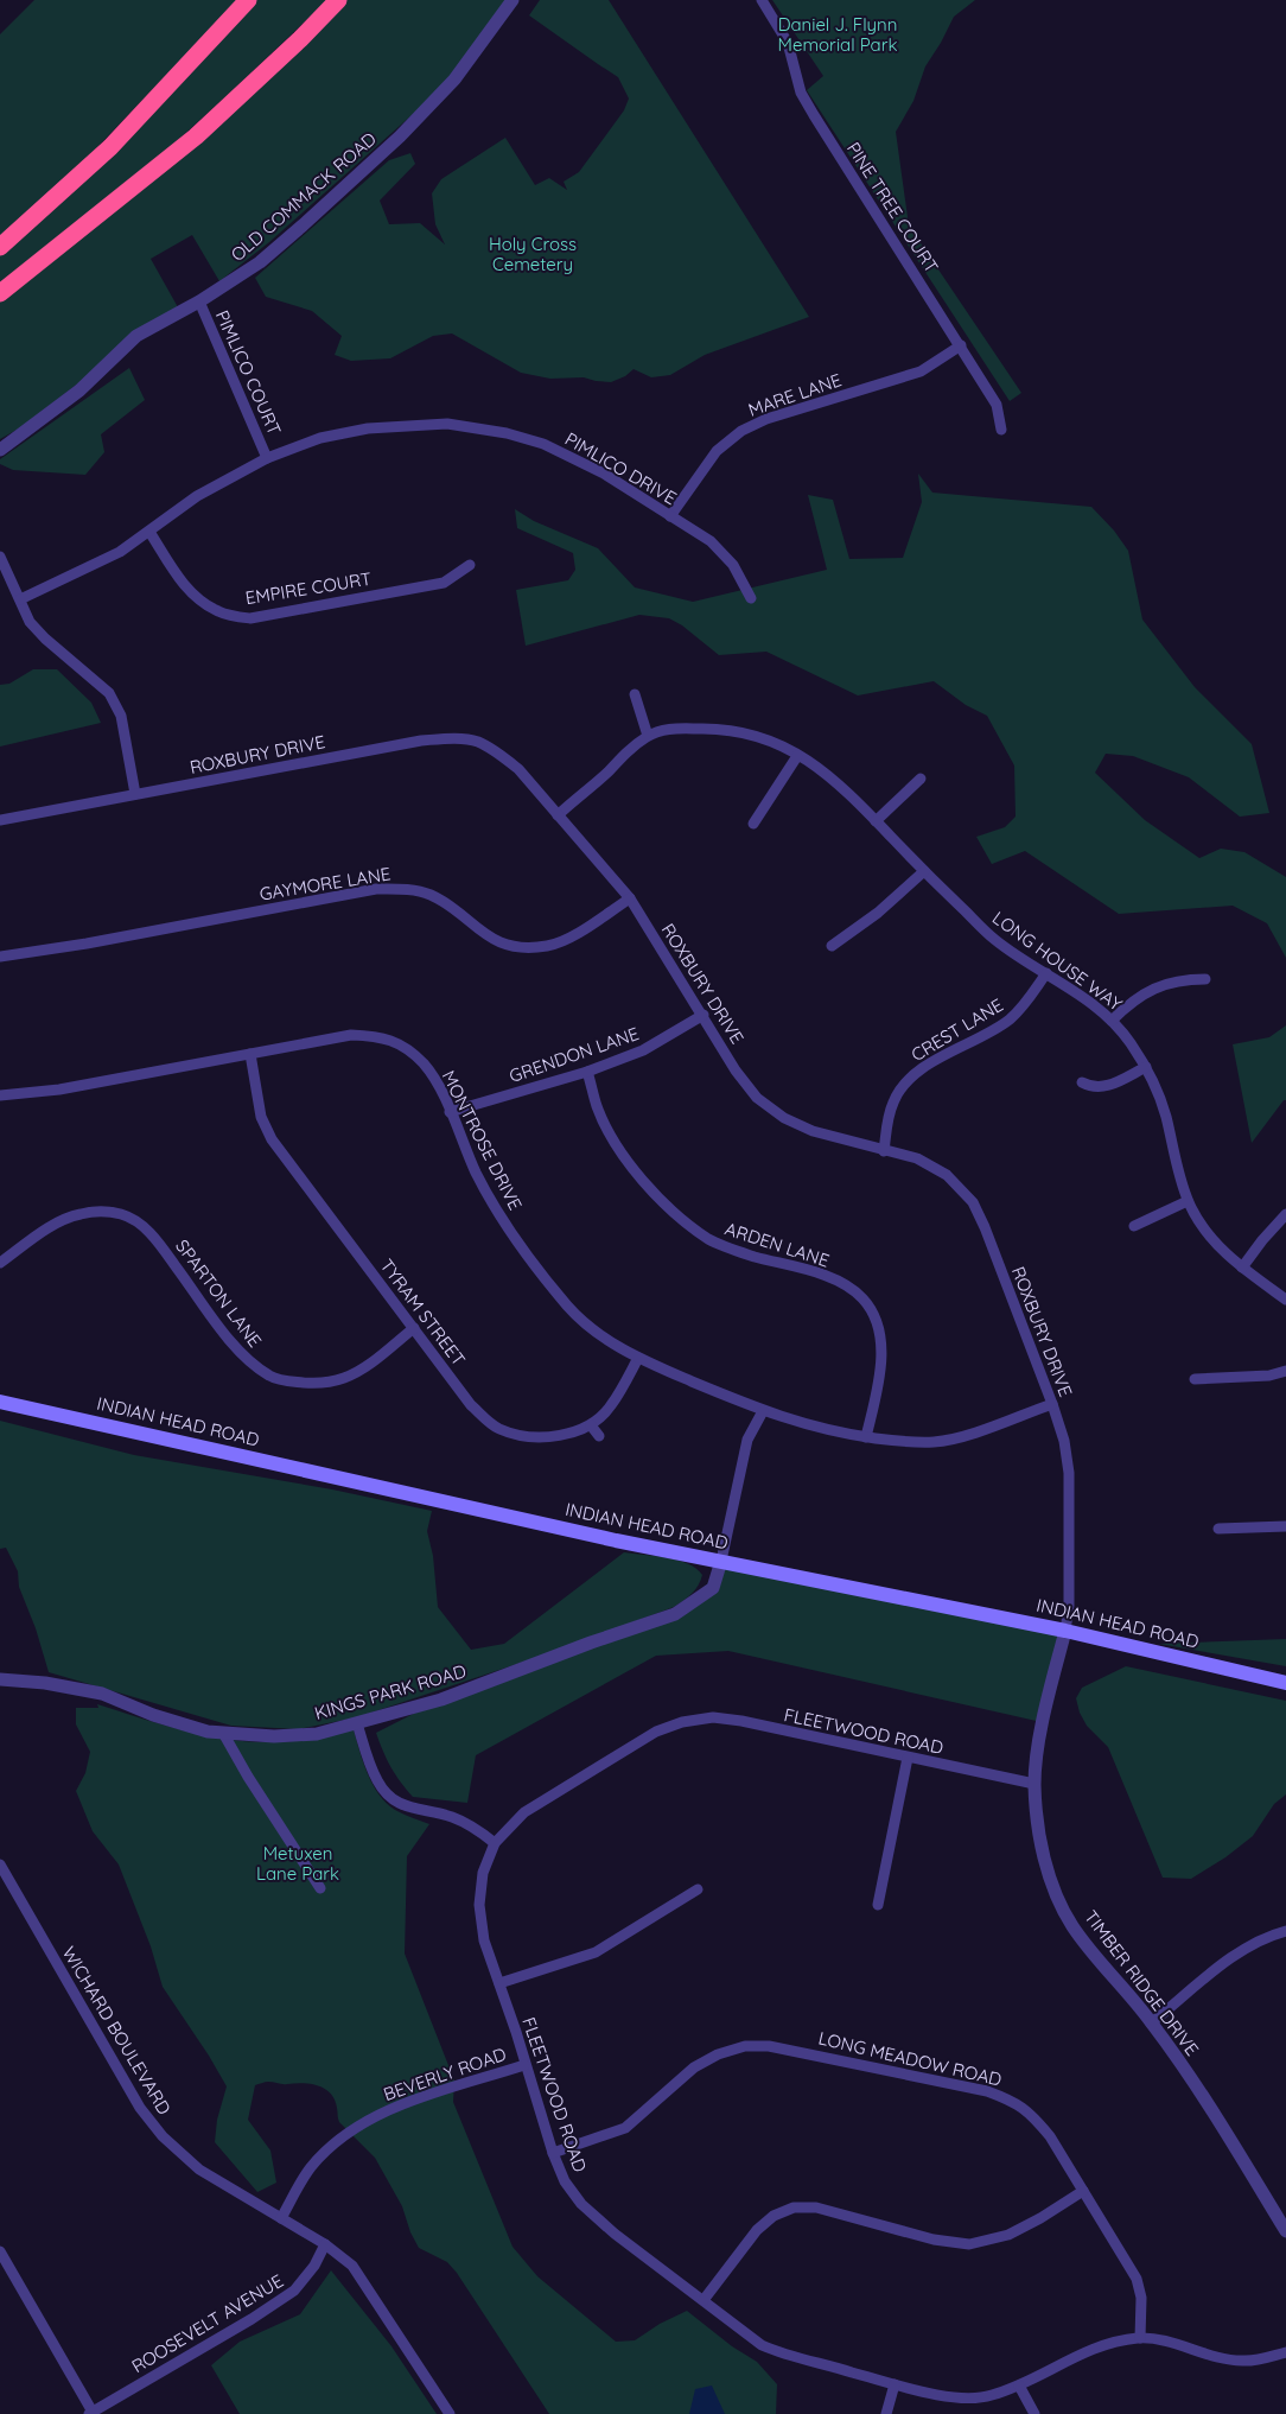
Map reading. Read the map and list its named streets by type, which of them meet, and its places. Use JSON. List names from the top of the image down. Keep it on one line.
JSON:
{"streets":{"main road":["INDIAN HEAD ROAD"],"street":["OLD COMMACK ROAD","PINE TREE COURT","PIMLICO COURT","MARE LANE","PIMLICO DRIVE","EMPIRE COURT","ROXBURY DRIVE","GAYMORE LANE","LONG HOUSE WAY","CREST LANE","GRENDON LANE","MONTROSE DRIVE","ARDEN LANE","SPARTON LANE","TYRAM STREET","KINGS PARK ROAD","FLEETWOOD ROAD","TIMBER RIDGE DRIVE","WICHARD BOULEVARD","LONG MEADOW ROAD","BEVERLY ROAD","ROOSEVELT AVENUE"]},"crossings":[["OLD COMMACK ROAD","PIMLICO COURT"],["PINE TREE COURT","MARE LANE"],["PIMLICO COURT","PIMLICO DRIVE"],["MARE LANE","PIMLICO DRIVE"],["PIMLICO DRIVE","EMPIRE COURT"],["ROXBURY DRIVE","GAYMORE LANE"],["ROXBURY DRIVE","CREST LANE"],["ROXBURY DRIVE","GRENDON LANE"],["ROXBURY DRIVE","MONTROSE DRIVE"],["ROXBURY DRIVE","INDIAN HEAD ROAD"],["ROXBURY DRIVE","TIMBER RIDGE DRIVE"],["LONG HOUSE WAY","CREST LANE"],["GRENDON LANE","MONTROSE DRIVE"],["GRENDON LANE","ARDEN LANE"],["MONTROSE DRIVE","ARDEN LANE"],["MONTROSE DRIVE","TYRAM STREET"],["SPARTON LANE","TYRAM STREET"],["INDIAN HEAD ROAD","KINGS PARK ROAD"],["INDIAN HEAD ROAD","TIMBER RIDGE DRIVE"],["FLEETWOOD ROAD","TIMBER RIDGE DRIVE"],["FLEETWOOD ROAD","LONG MEADOW ROAD"],["FLEETWOOD ROAD","BEVERLY ROAD"],["WICHARD BOULEVARD","BEVERLY ROAD"],["WICHARD BOULEVARD","ROOSEVELT AVENUE"]],"parks":["Daniel J. Flynn Memorial Park","Holy Cross Cemetery","Metuxen Lane Park"]}
